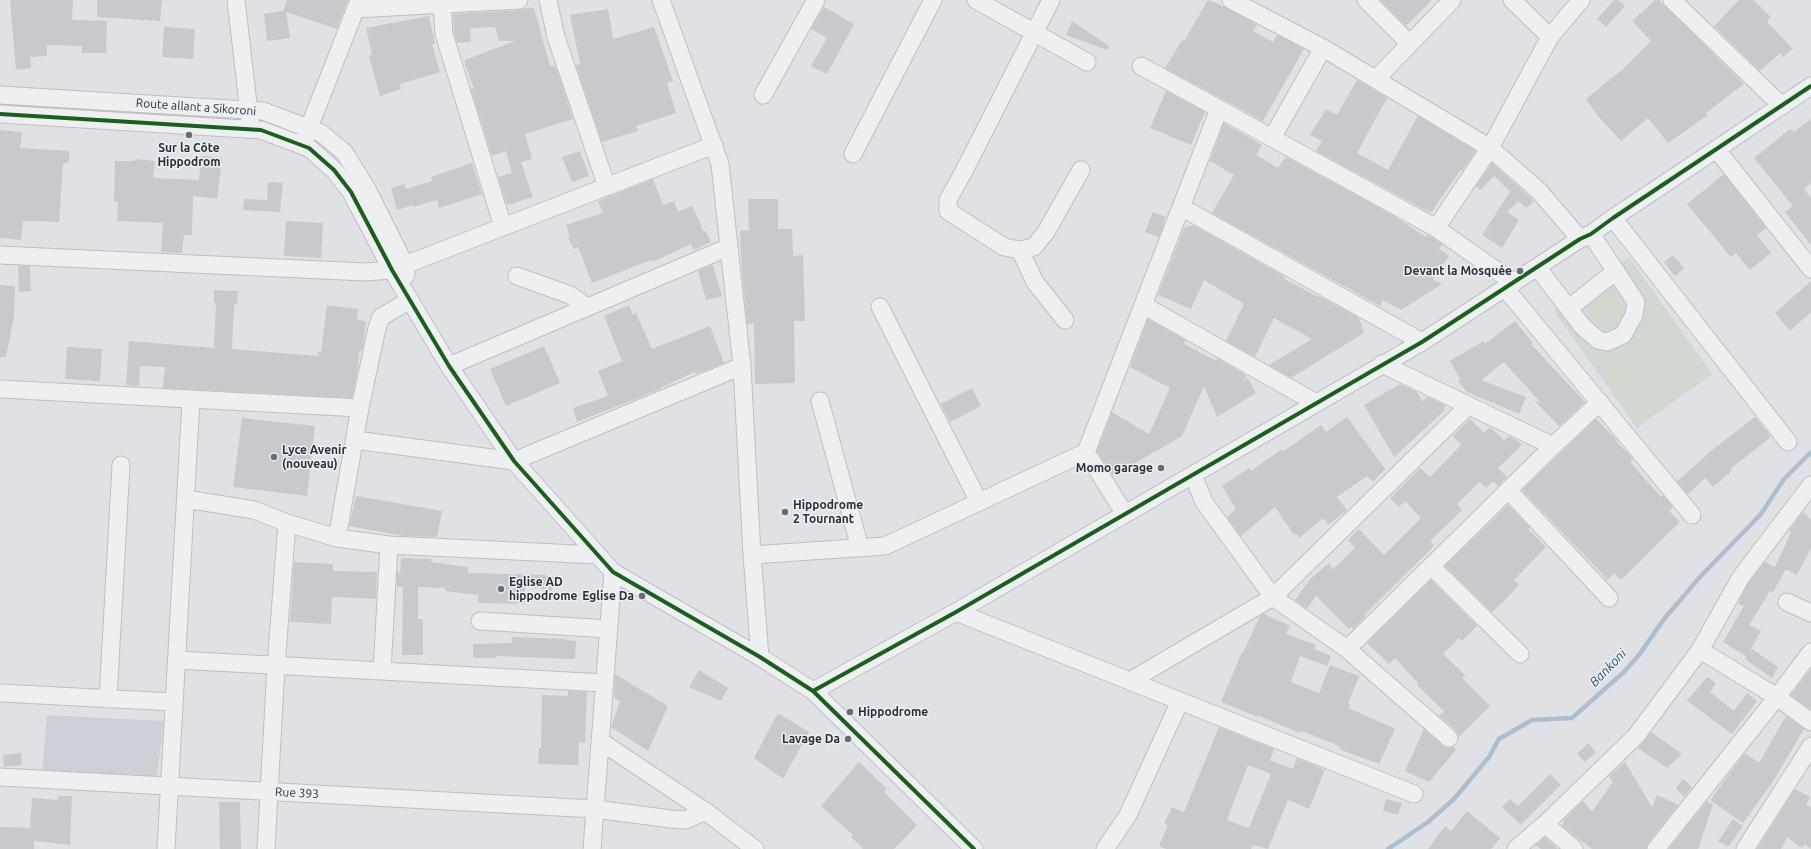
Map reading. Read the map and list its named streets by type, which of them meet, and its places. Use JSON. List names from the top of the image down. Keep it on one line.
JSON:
{"streets":{"street":["Route allant a Sikoroni","Rue 393"]},"water":["Bankoni"],"places":["Sur la Côte Hippodrom","Devant la Mosquée","Lyce Avenir (nouveau)","Momo garage","Hippodrome 2 Tournant","Eglise AD hippodrome","Eglise Da","Hippodrome","Lavage Da"]}
